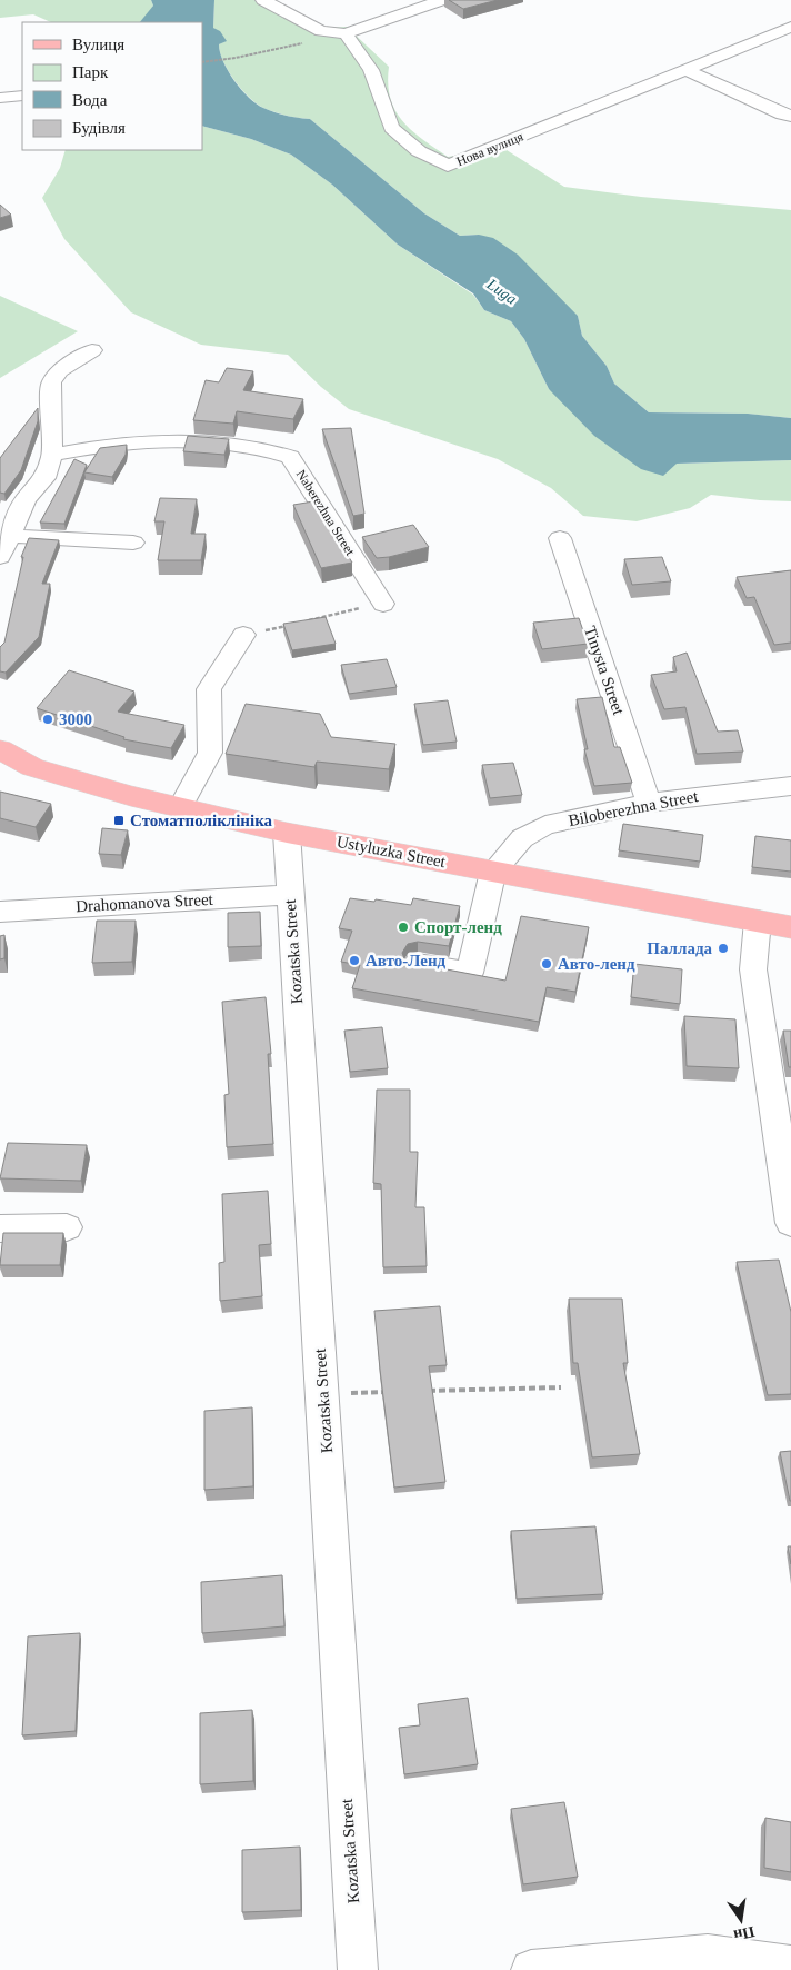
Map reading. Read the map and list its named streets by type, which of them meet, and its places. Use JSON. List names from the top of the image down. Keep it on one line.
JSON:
{"streets":{"main road":["Ustyluzka Street"],"street":["Нова вулиця","Naberezhna Street","Tinysta Street","Biloberezhna Street","Drahomanova Street","Kozatska Street"]},"crossings":[["Tinysta Street","Biloberezhna Street"],["Biloberezhna Street","Ustyluzka Street"],["Ustyluzka Street","Kozatska Street"],["Drahomanova Street","Kozatska Street"]],"water":["Luga"],"places":{"other":["3000","Спорт-ленд","Паллада","Авто-Ленд","Авто-ленд"],"transit":["Стоматполіклініка"]},"legend":["Вулиця","Парк","Вода","Будівля"],"north":"bottom"}
